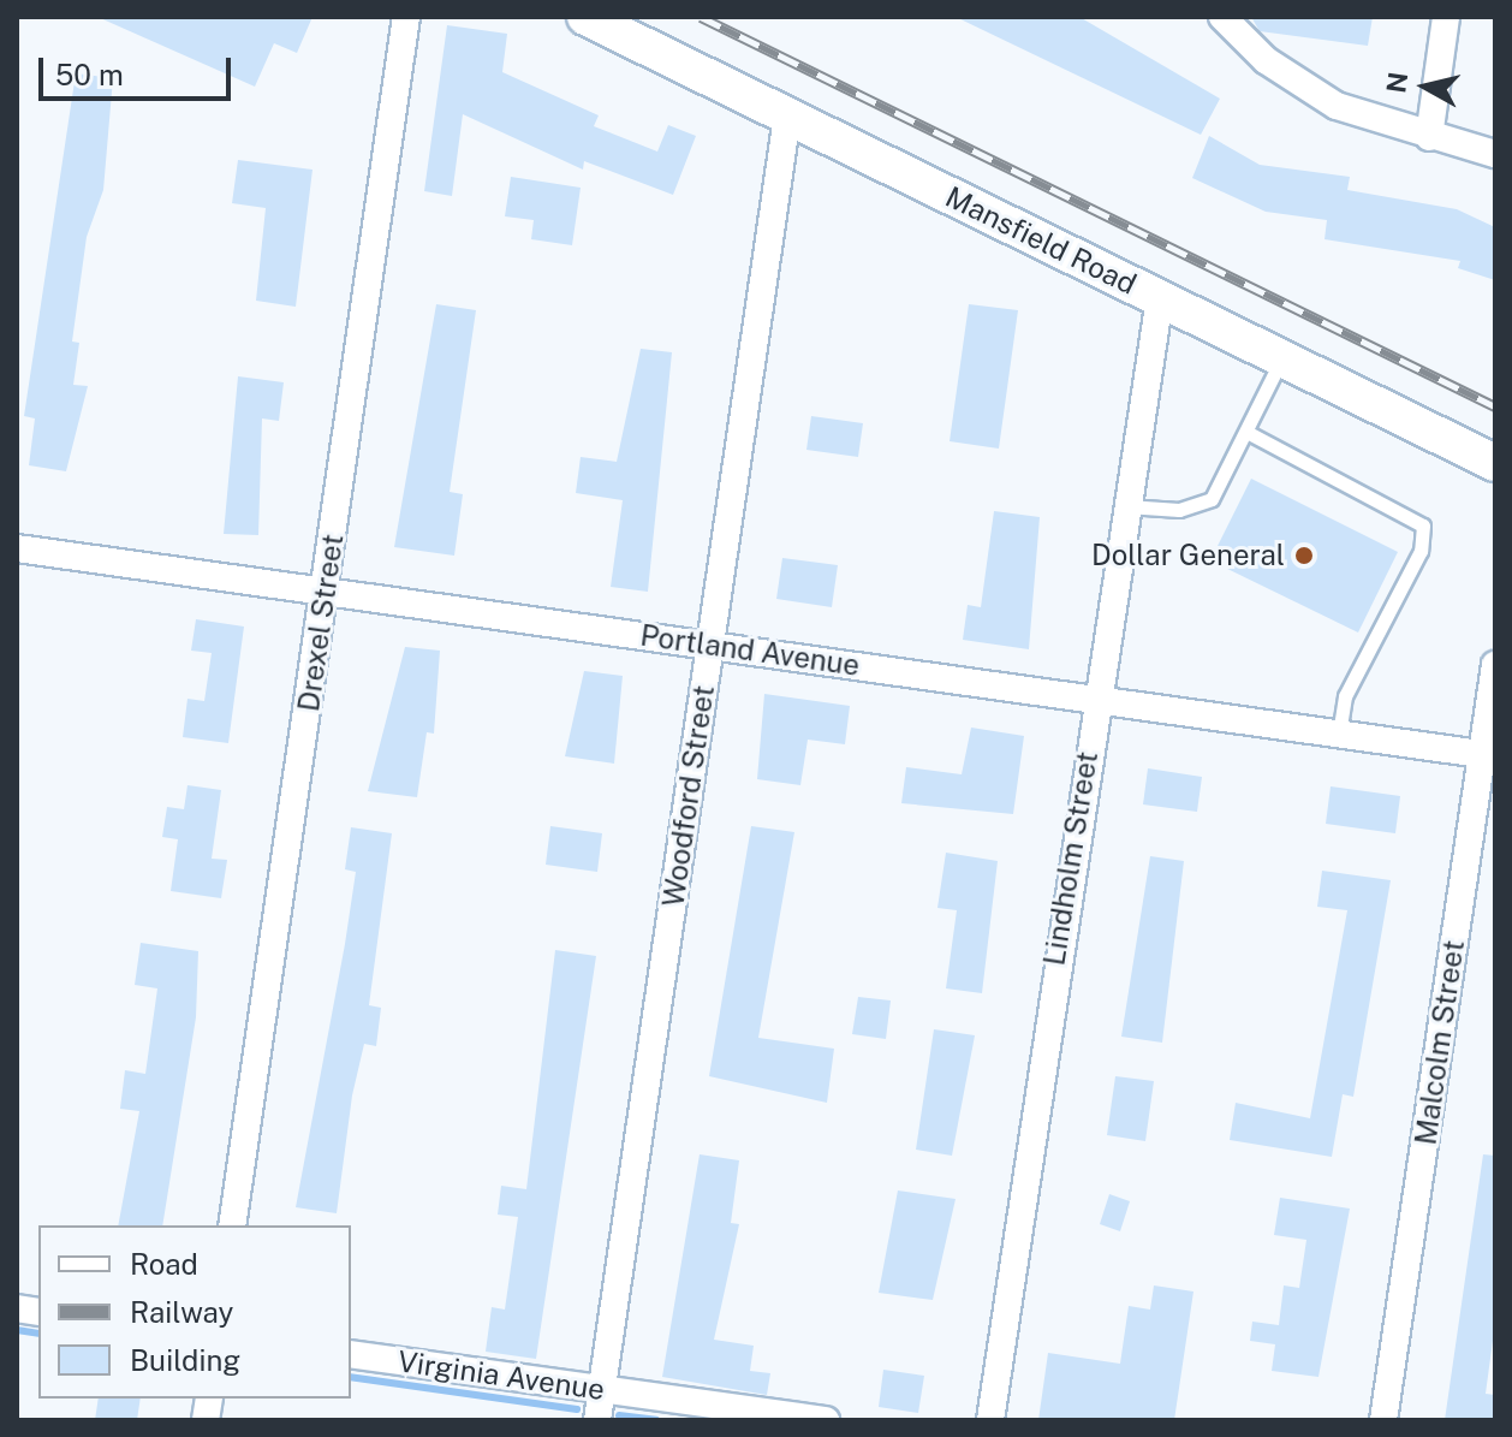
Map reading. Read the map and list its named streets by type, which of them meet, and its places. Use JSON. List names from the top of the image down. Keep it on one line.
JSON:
{"streets":{"main road":["Mansfield Road"],"street":["Drexel Street","Portland Avenue","Woodford Street","Lindholm Street","Malcolm Street","Virginia Avenue"]},"crossings":[["Mansfield Road","Woodford Street"],["Mansfield Road","Lindholm Street"],["Drexel Street","Portland Avenue"],["Portland Avenue","Woodford Street"],["Portland Avenue","Lindholm Street"],["Portland Avenue","Malcolm Street"],["Woodford Street","Virginia Avenue"]],"places":["Dollar General"],"legend":["Road","Railway","Building"],"scale_bar":"50 m","north":"left"}
